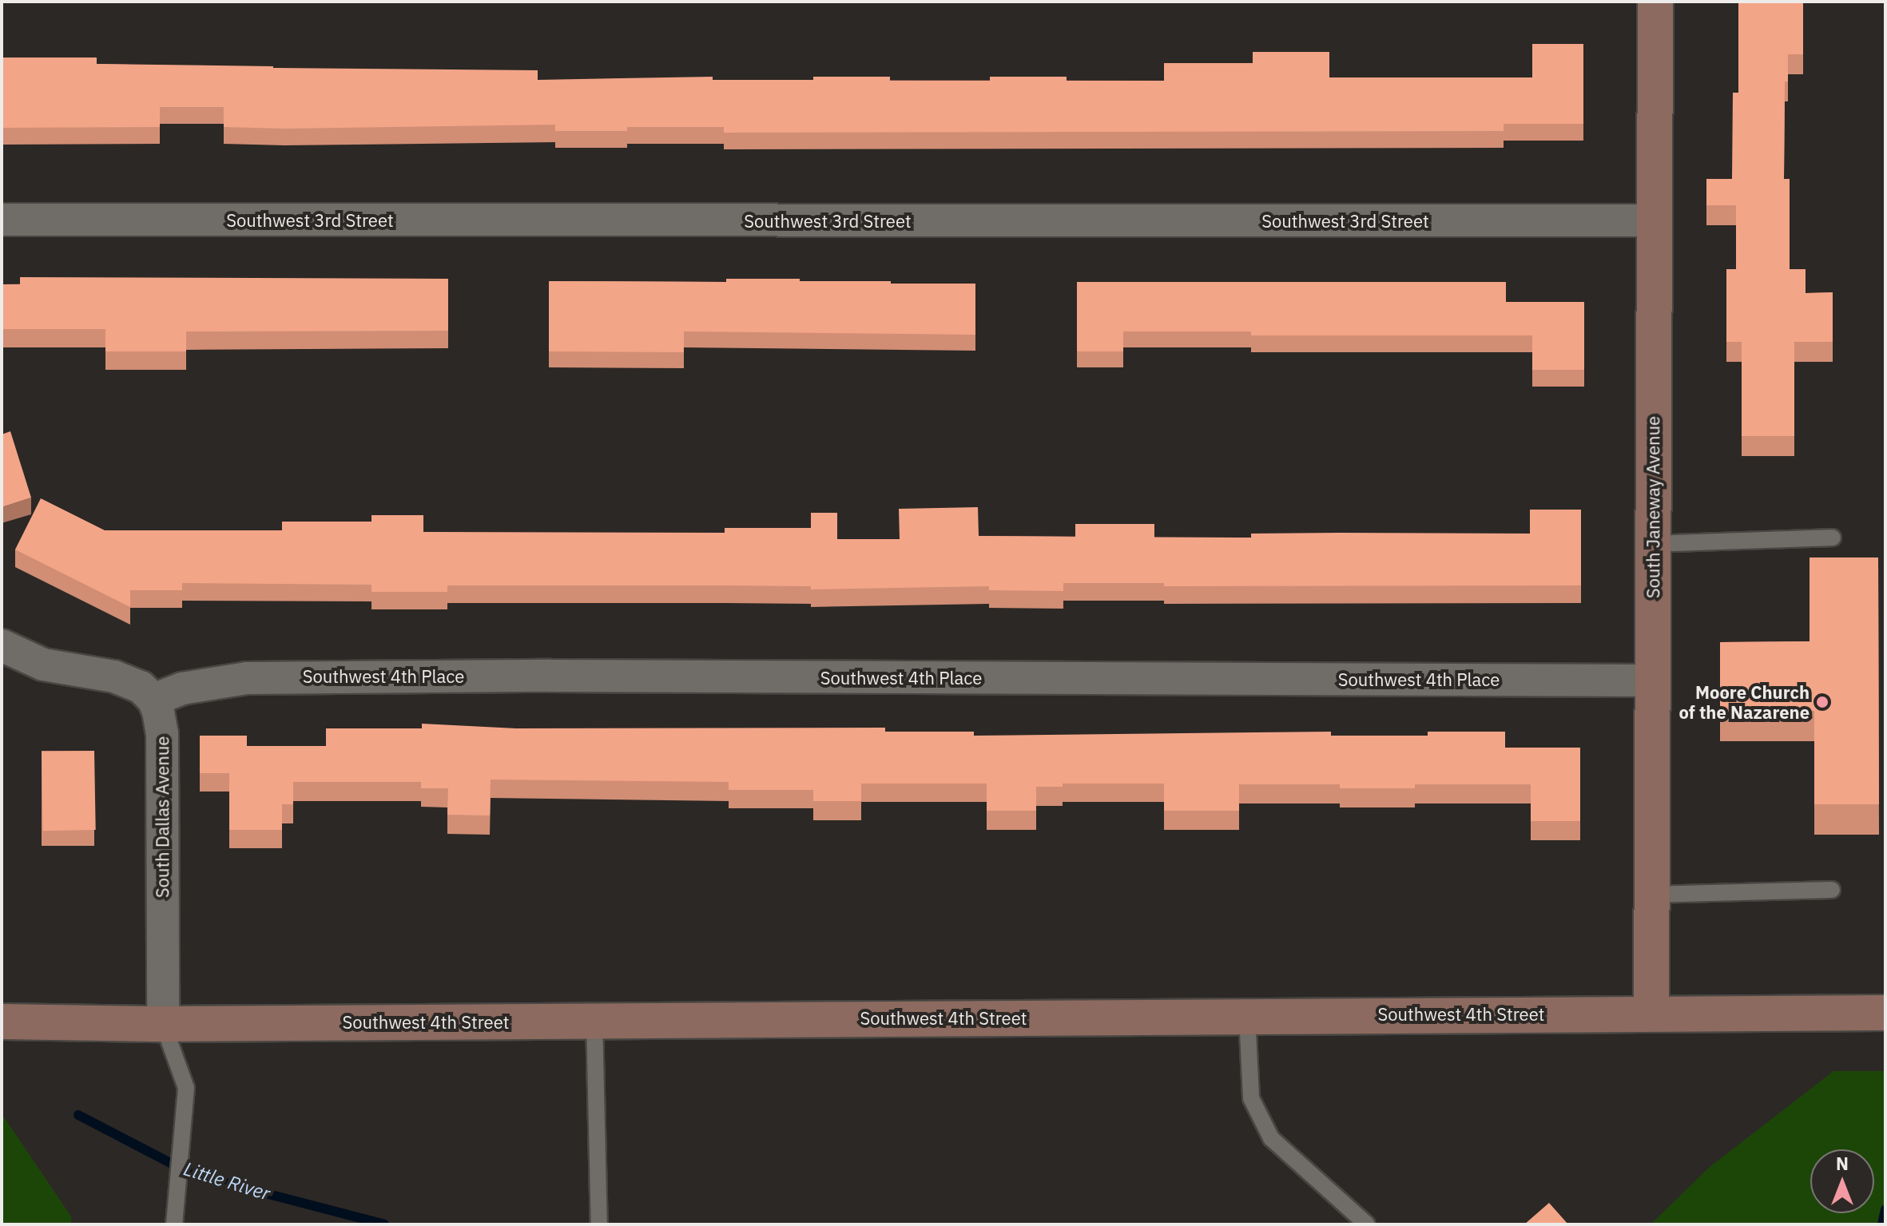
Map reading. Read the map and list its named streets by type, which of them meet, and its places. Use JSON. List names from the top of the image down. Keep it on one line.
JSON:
{"streets":{"main road":["South Janeway Avenue","Southwest 4th Street"],"street":["Southwest 3rd Street","Southwest 4th Place","South Dallas Avenue"]},"crossings":[["Southwest 3rd Street","South Janeway Avenue"],["South Janeway Avenue","Southwest 4th Place"],["South Janeway Avenue","Southwest 4th Street"],["Southwest 4th Place","South Dallas Avenue"],["South Dallas Avenue","Southwest 4th Street"]],"water":["Little River"],"places":["Moore Church of the Nazarene"],"north":"top"}
